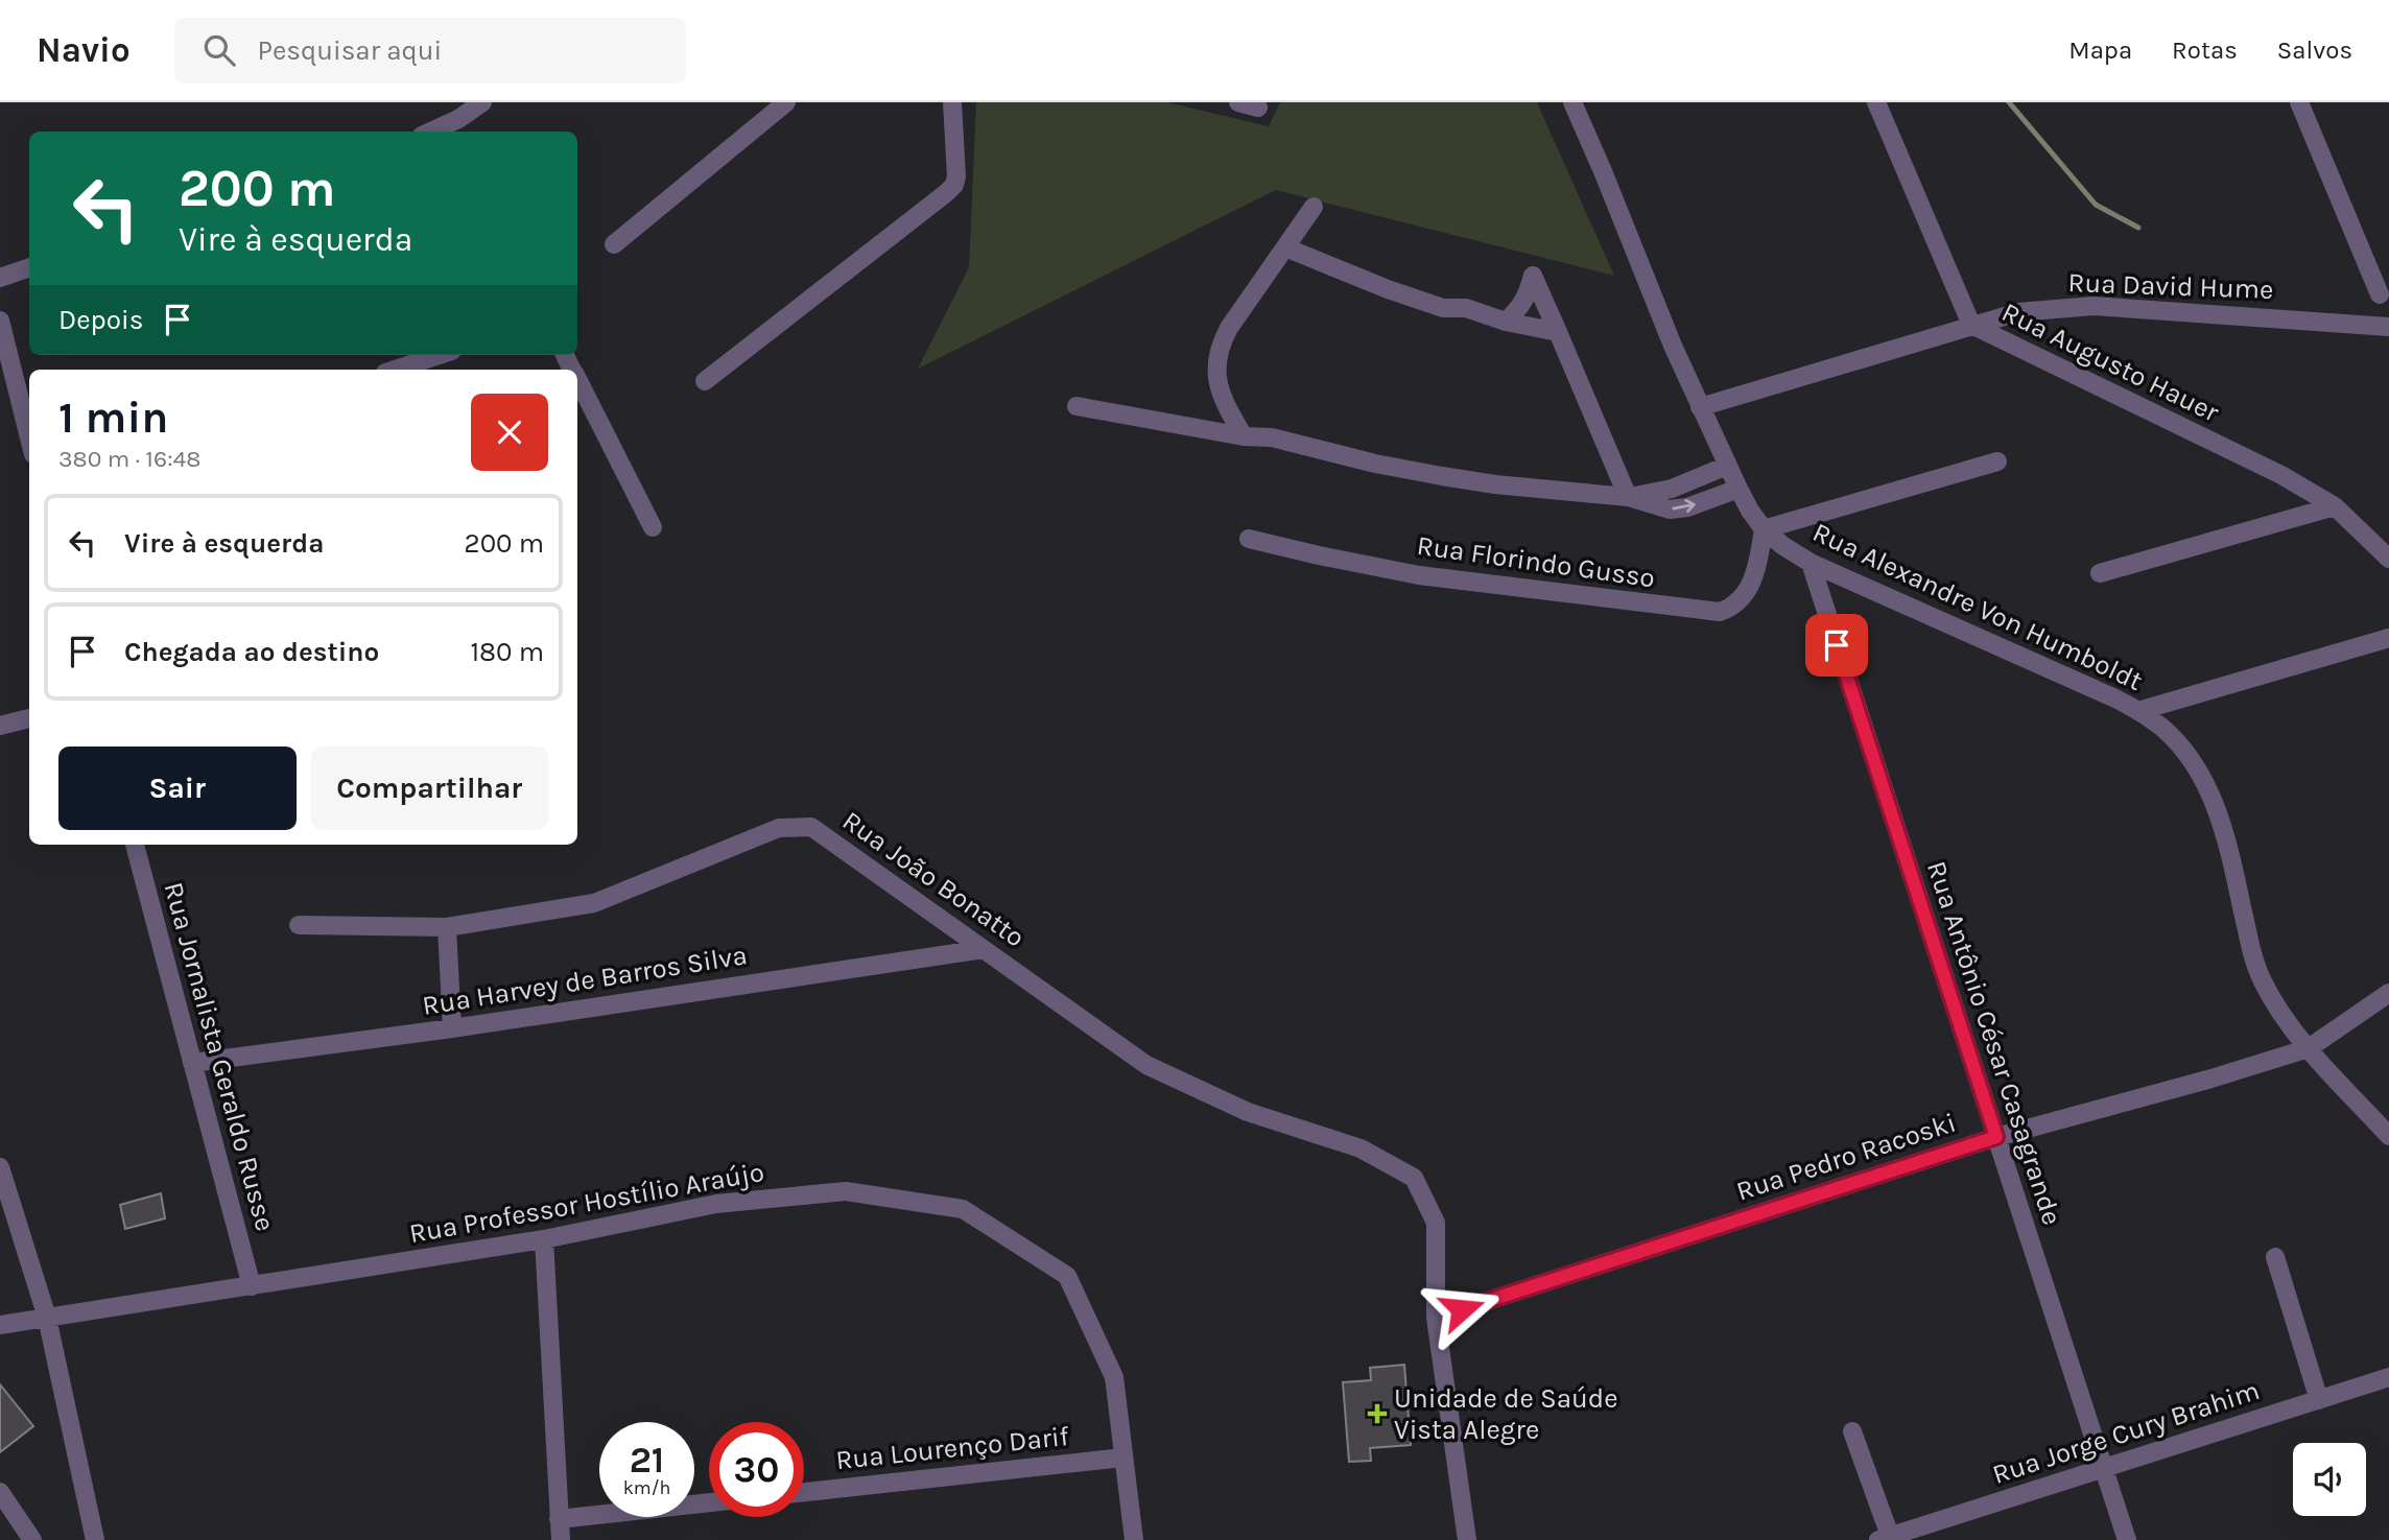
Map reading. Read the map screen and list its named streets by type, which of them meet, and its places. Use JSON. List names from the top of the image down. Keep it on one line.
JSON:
{"streets":{"street":["Rua David Hume","Rua Augusto Hauer","Rua Florindo Gusso","Rua Alexandre Von Humboldt","Rua João Bonatto","Rua Harvey de Barros Silva","Rua Antônio César Casagrande","Rua Jornalista Geraldo Russe","Rua Pedro Racoski","Rua Professor Hostílio Araújo","Rua Jorge Cury Brahim","Rua Lourenço Darif"]},"crossings":[["Rua David Hume","Rua Augusto Hauer"],["Rua David Hume","Rua Alexandre Von Humboldt"],["Rua Florindo Gusso","Rua Alexandre Von Humboldt"],["Rua Alexandre Von Humboldt","Rua Antônio César Casagrande"],["Rua Alexandre Von Humboldt","Rua Pedro Racoski"],["Rua João Bonatto","Rua Harvey de Barros Silva"],["Rua João Bonatto","Rua Pedro Racoski"],["Rua Harvey de Barros Silva","Rua Jornalista Geraldo Russe"],["Rua Antônio César Casagrande","Rua Pedro Racoski"],["Rua Antônio César Casagrande","Rua Jorge Cury Brahim"],["Rua Jornalista Geraldo Russe","Rua Professor Hostílio Araújo"],["Rua Professor Hostílio Araújo","Rua Lourenço Darif"]],"places":{"health":["Unidade de Saúde Vista Alegre"]},"page":{"header":"Navio","search":"Pesquisar aqui","nav":["Mapa","Rotas","Salvos"],"turn":["200 m","Vire à esquerda"],"then":"Depois","heading":["1 min","380 m · 16:48"],"list":[{"name":"Vire à esquerda","value":"200 m"},{"name":"Chegada ao destino","value":"180 m"}],"buttons":["Sair","Compartilhar"],"speed":"21 km/h","limit":"30"}}
